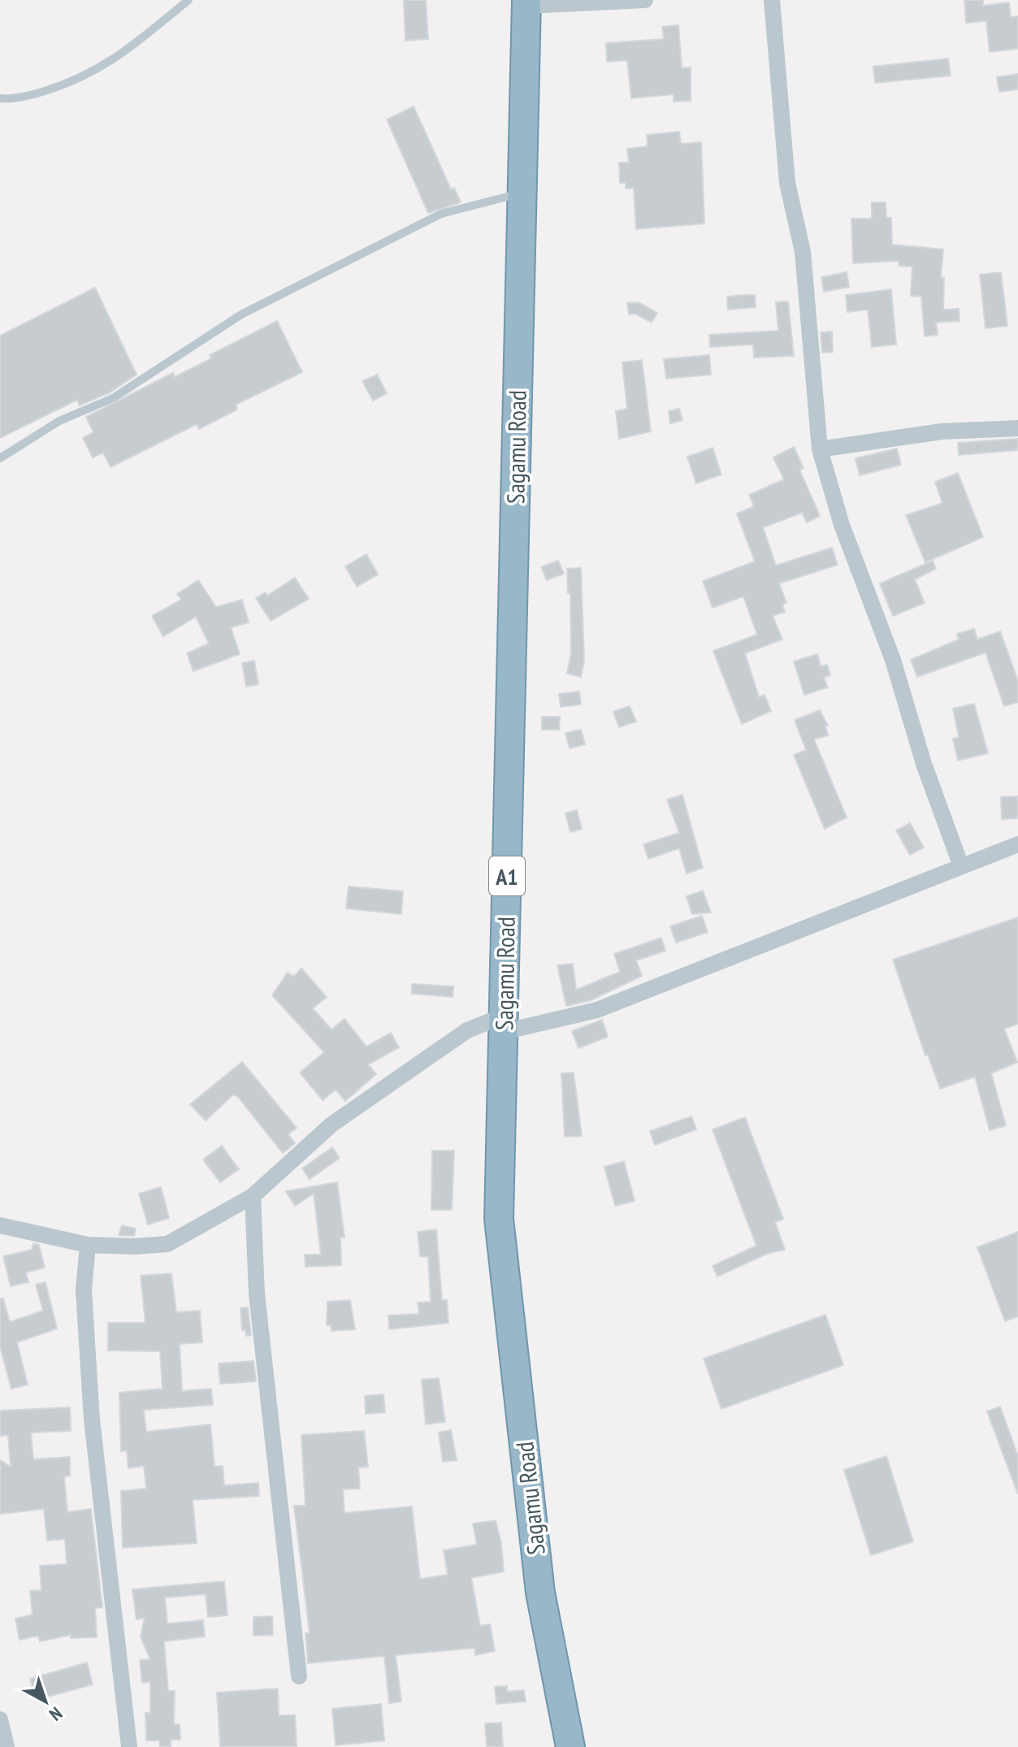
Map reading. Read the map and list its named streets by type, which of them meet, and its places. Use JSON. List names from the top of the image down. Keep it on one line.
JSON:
{"streets":{"highway":["Sagamu Road","A1"]},"north":"bottom right"}
